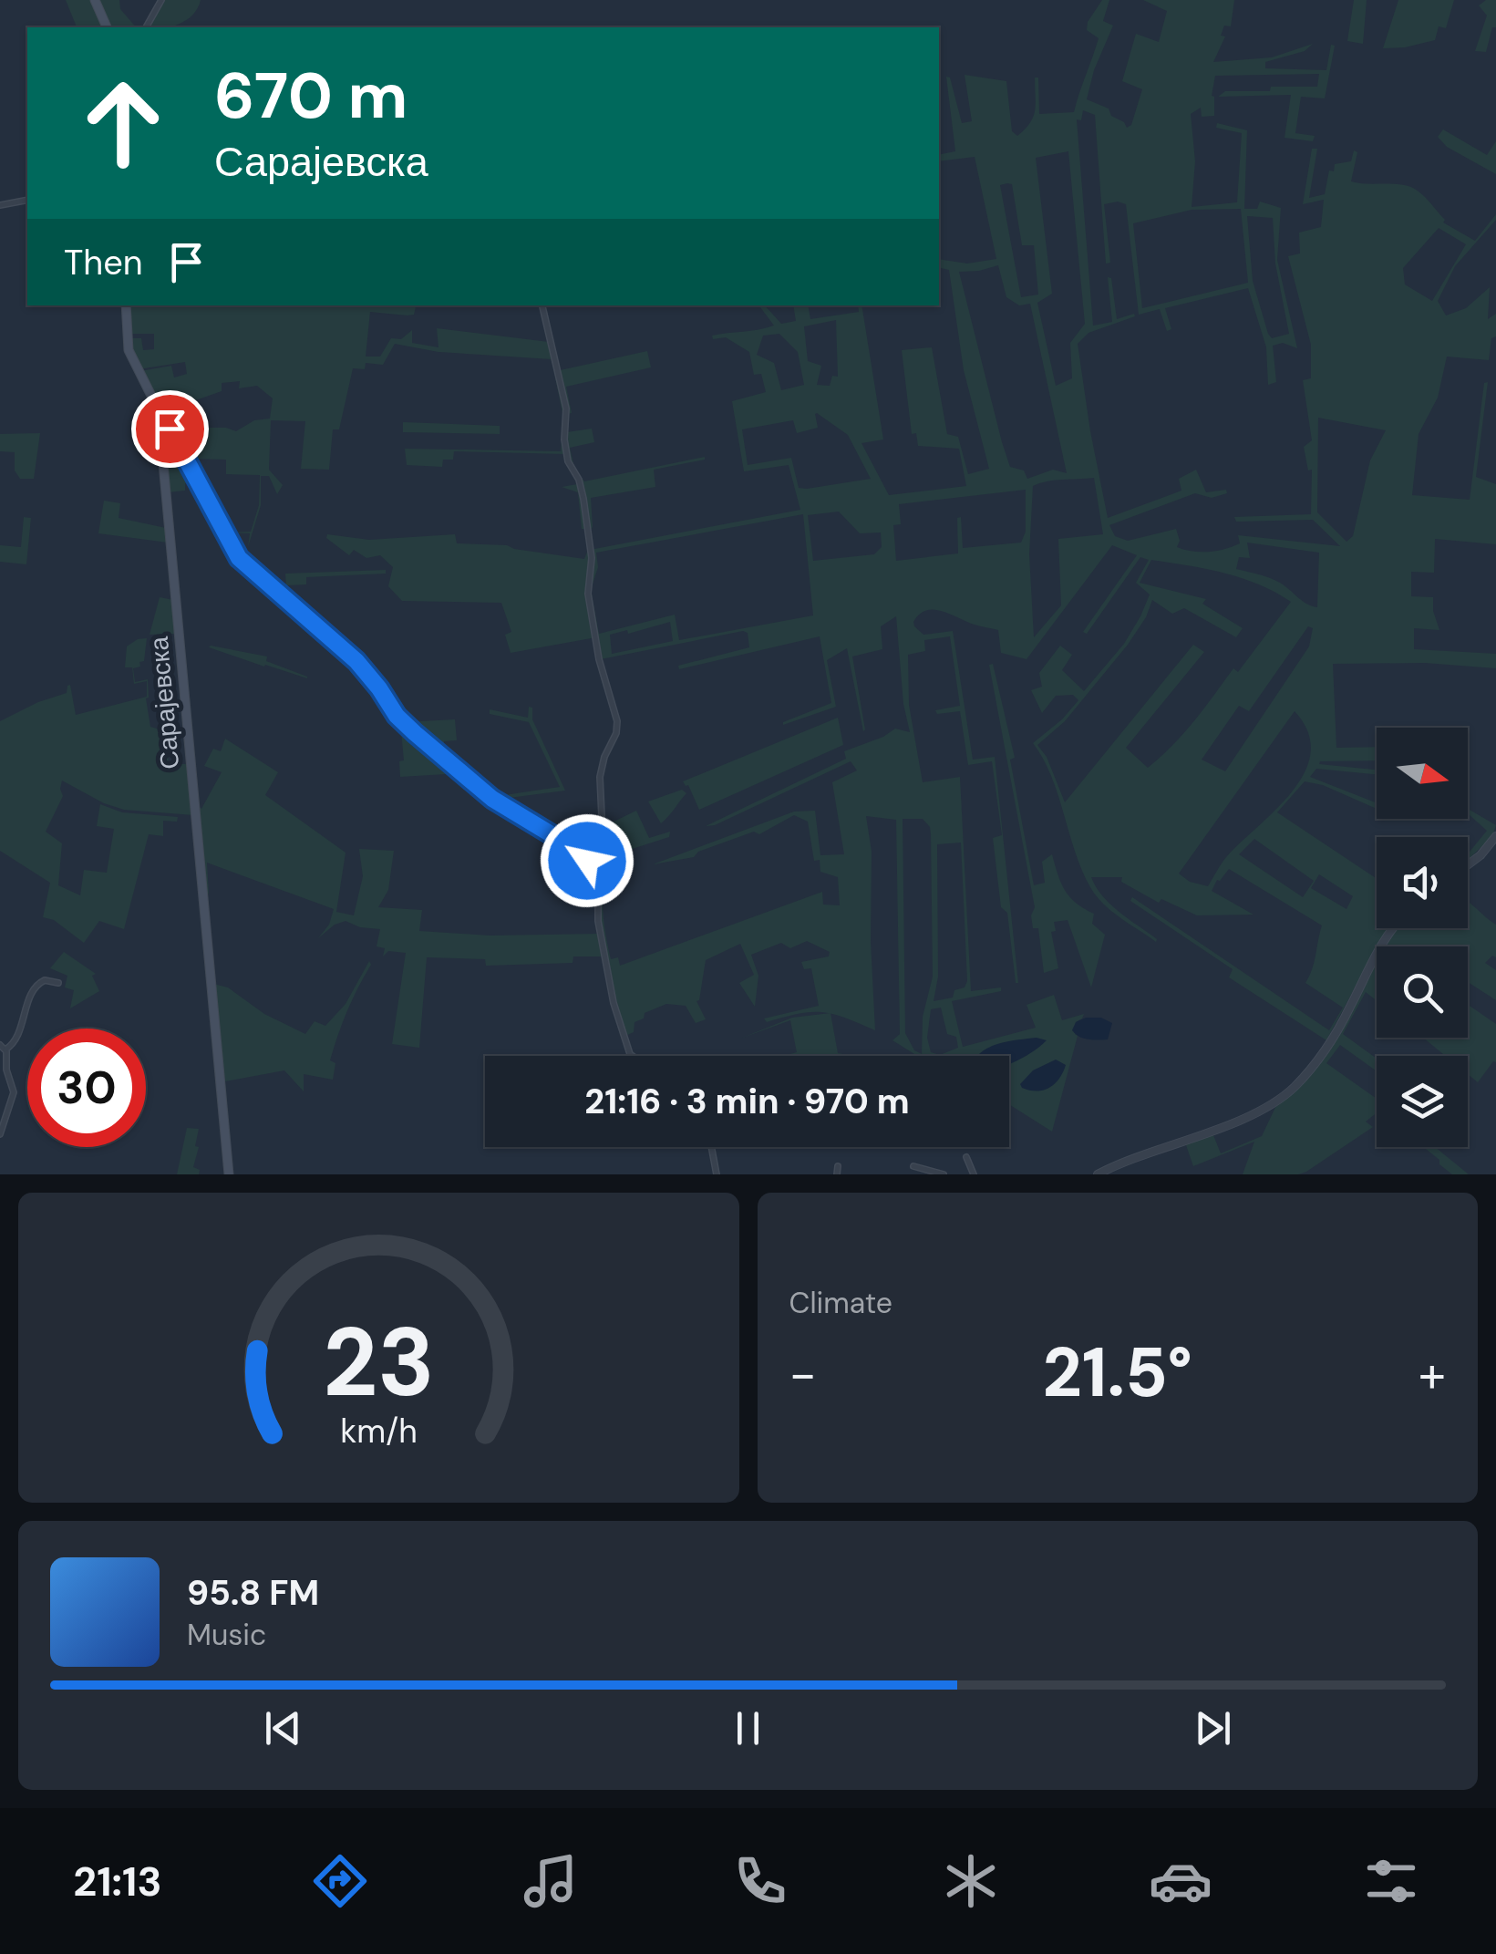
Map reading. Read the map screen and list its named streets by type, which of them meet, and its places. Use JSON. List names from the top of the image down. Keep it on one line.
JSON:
{"streets":{"main road":["Сарајевска"]},"north":"right","page":{"turn":["670 m","Сарајевска"],"then":"Then","limit":"30","trip":"21:16 · 3 min · 970 m","tile":"Climate","heat":["−","21.5°","+"],"song":["95.8 FM","Music"],"tabs":"21:13","gauge":["23","km/h"]}}
